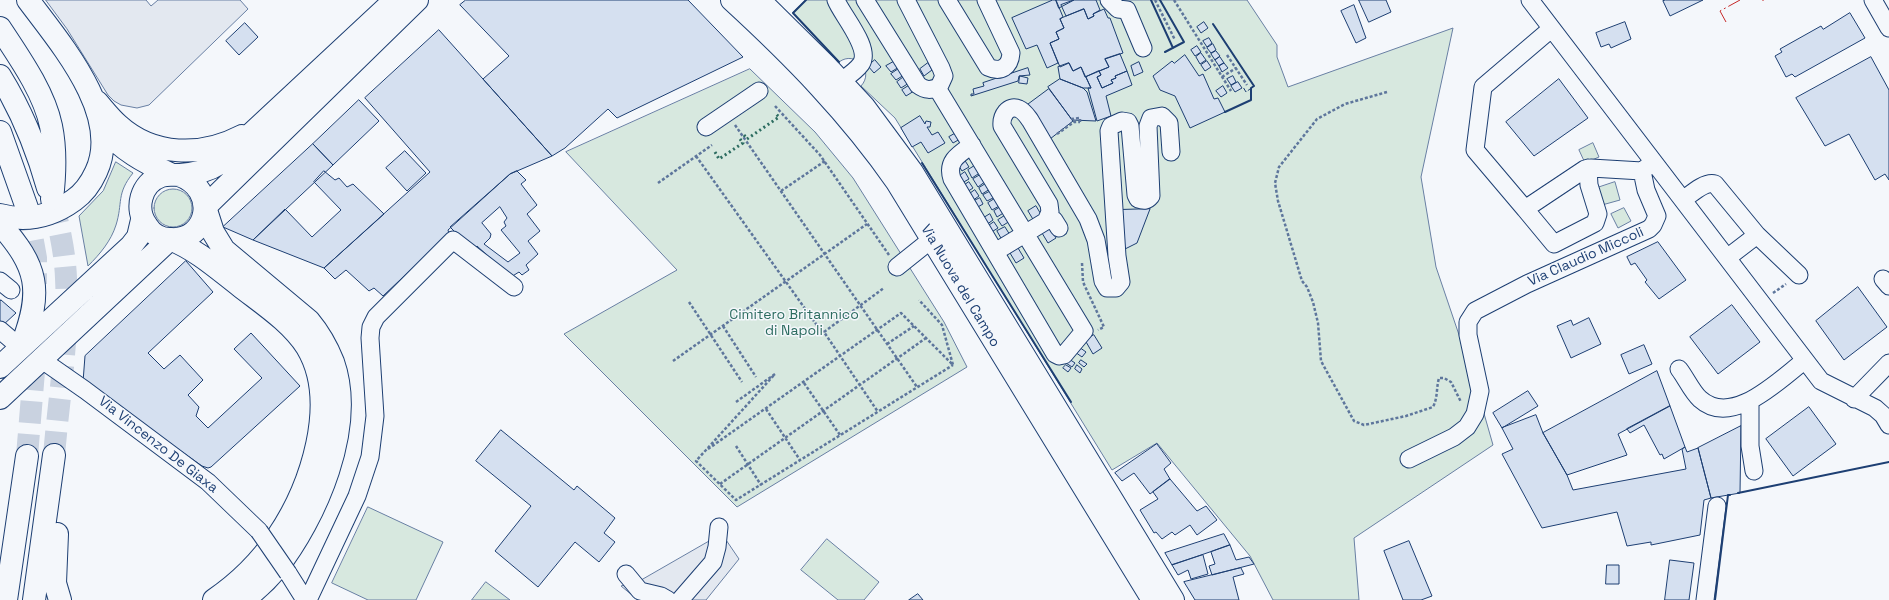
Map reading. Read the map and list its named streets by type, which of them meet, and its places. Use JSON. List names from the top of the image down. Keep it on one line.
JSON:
{"streets":{"main road":["Via Nuova del Campo"],"street":["Via Claudio Miccoli","Via Vincenzo De Giaxa"]},"parks":["Cimitero Britannico di Napoli"]}
